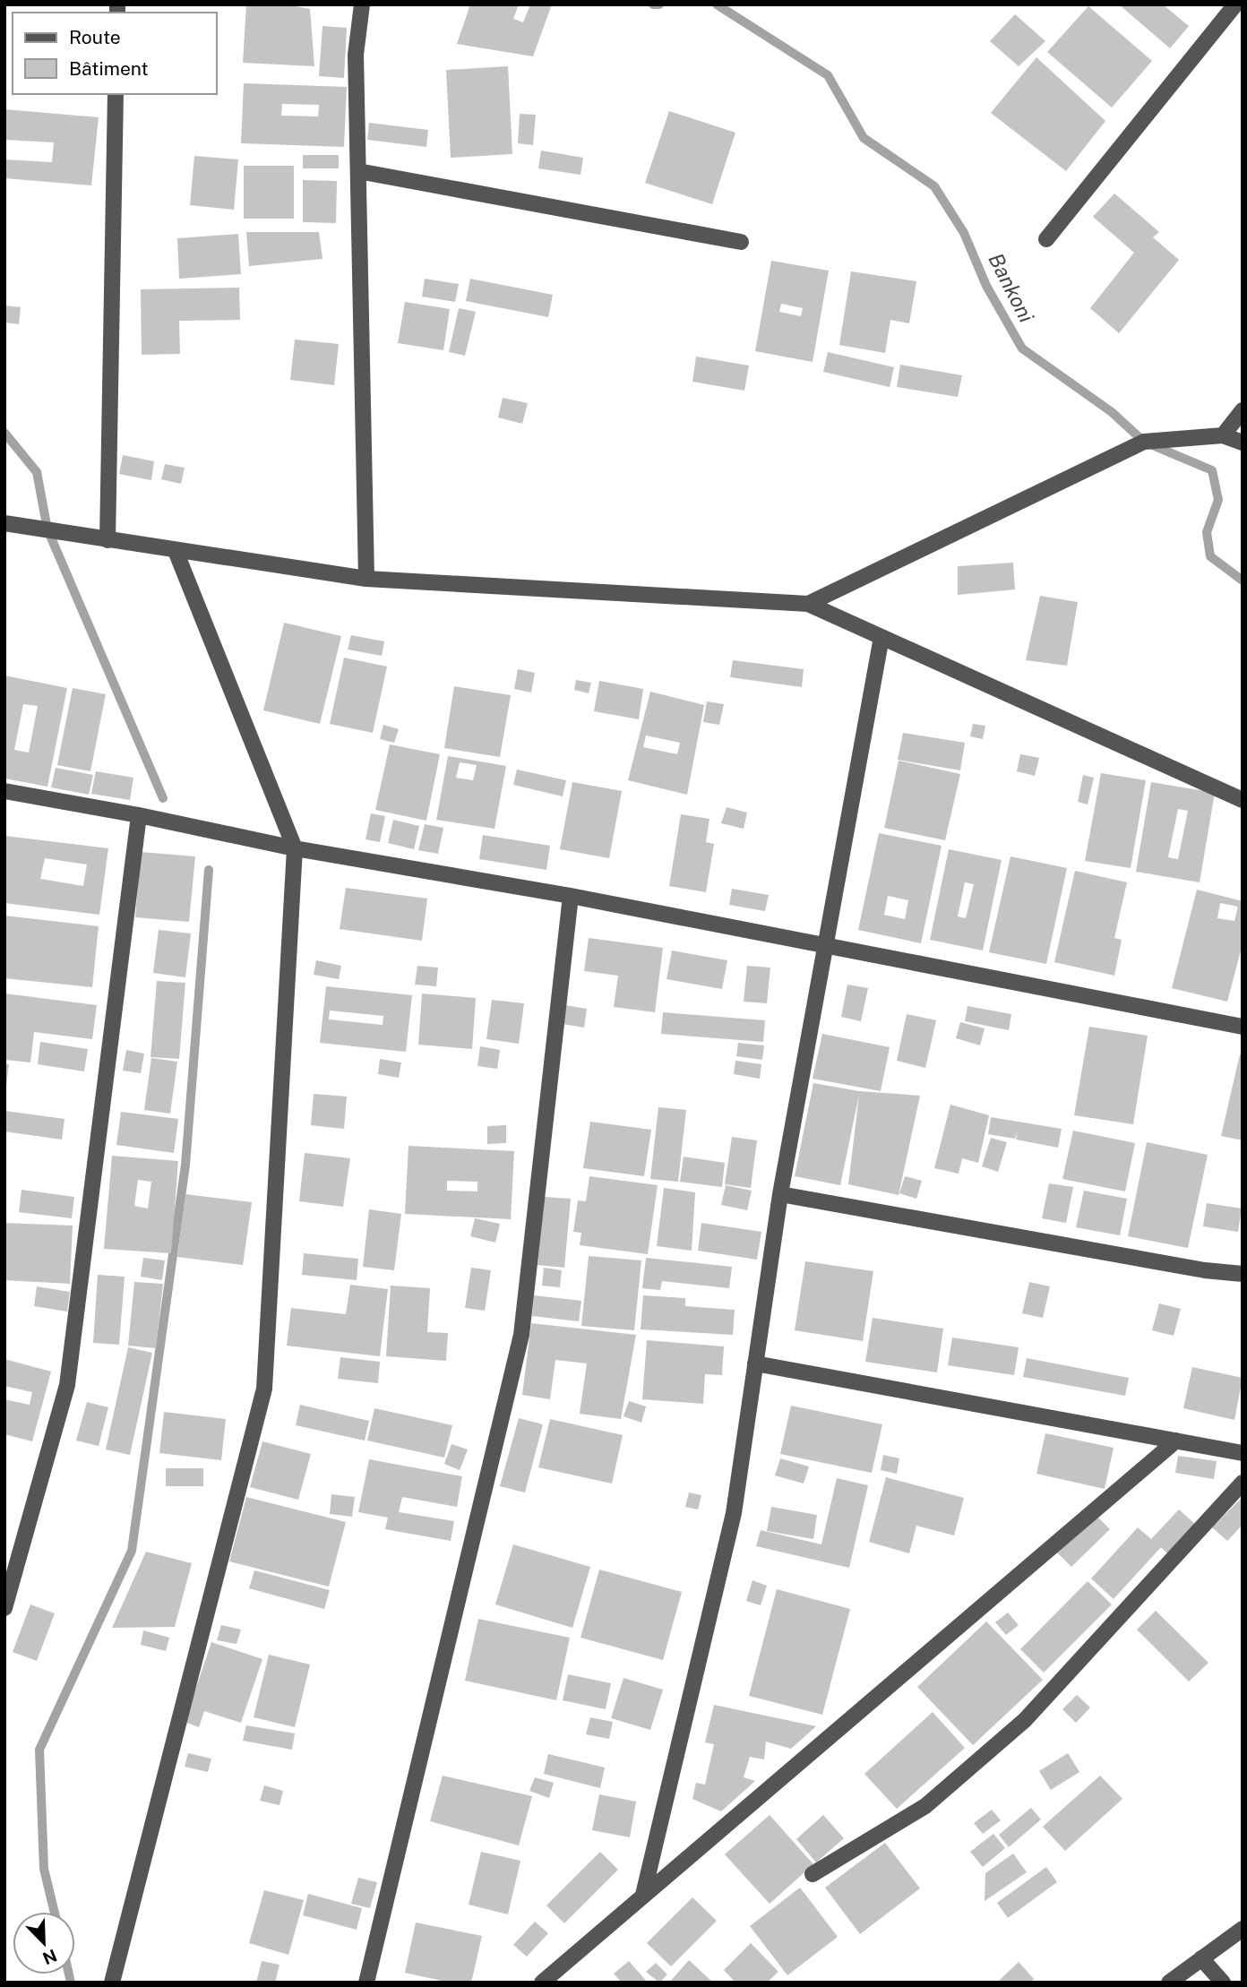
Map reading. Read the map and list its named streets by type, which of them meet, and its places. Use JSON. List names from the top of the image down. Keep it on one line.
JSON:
{"water":["Bankoni"],"legend":["Route","Bâtiment"],"north":"bottom right"}
